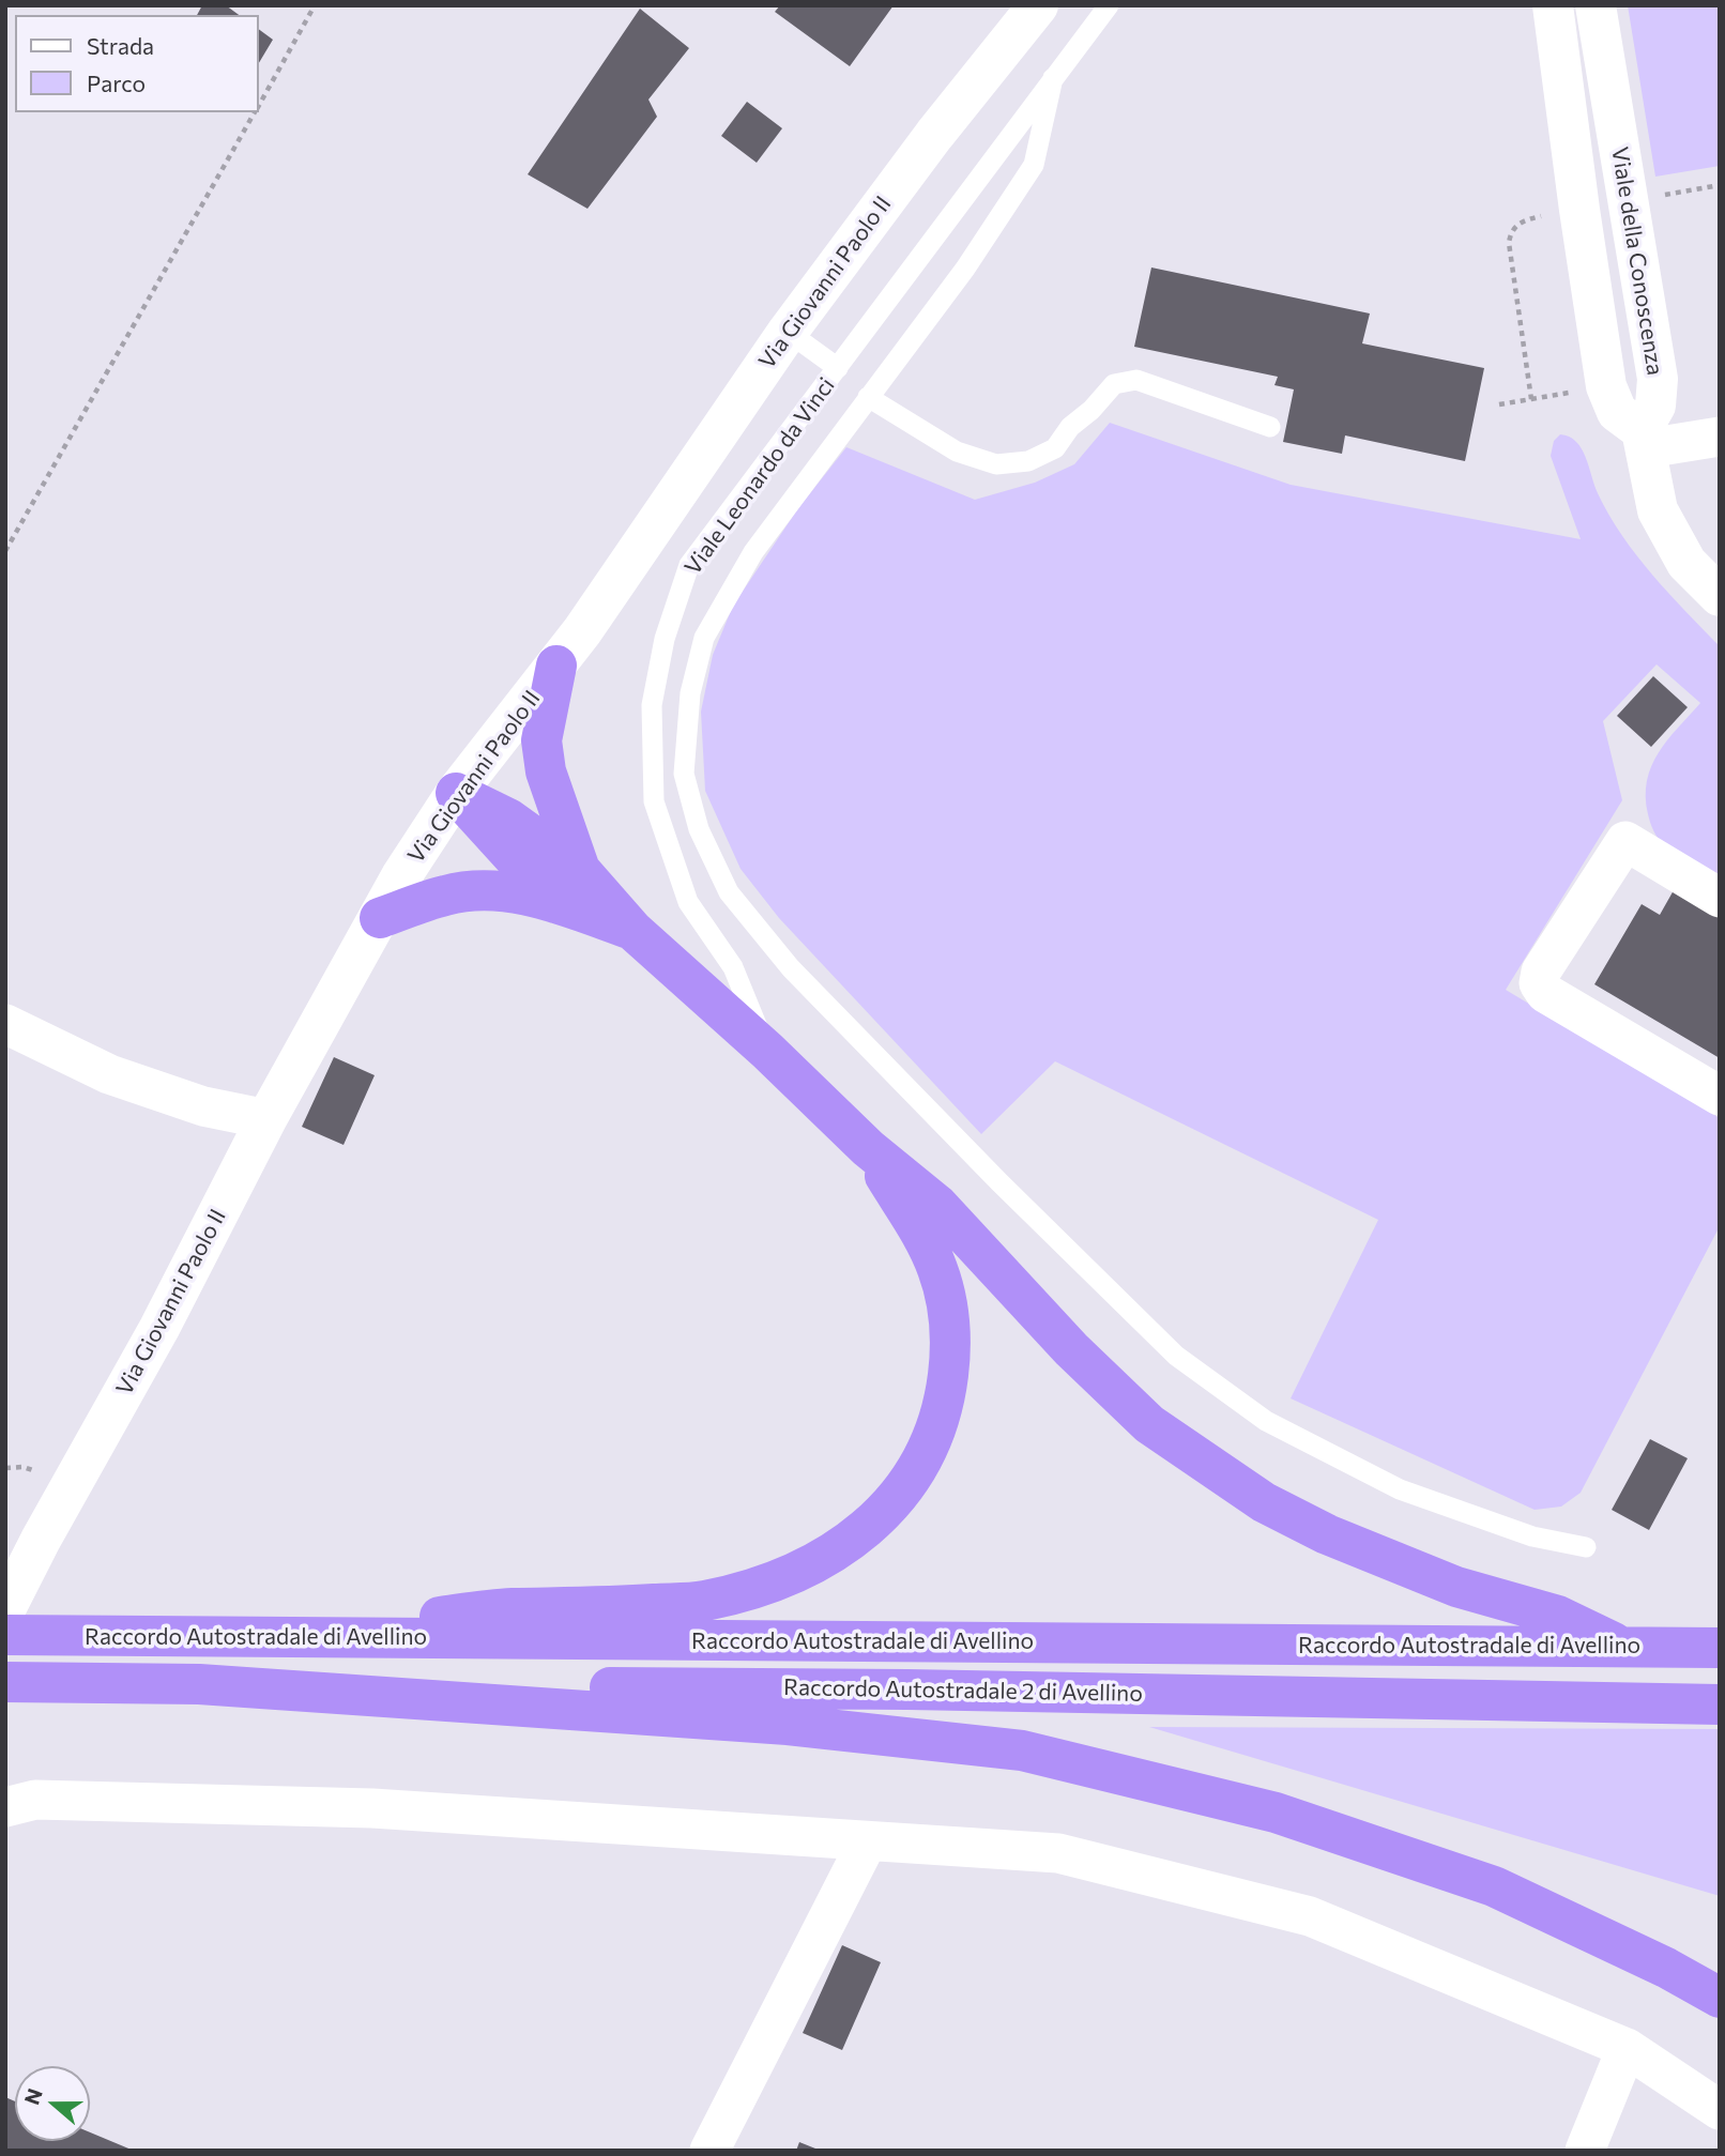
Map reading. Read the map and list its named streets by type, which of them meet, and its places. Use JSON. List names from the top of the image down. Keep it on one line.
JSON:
{"streets":{"highway":["Raccordo Autostradale di Avellino","Raccordo Autostradale 2 di Avellino"],"street":["Viale della Conoscenza","Via Giovanni Paolo II"],"lane":["Viale Leonardo da Vinci"]},"legend":["Strada","Parco"],"north":"left"}
